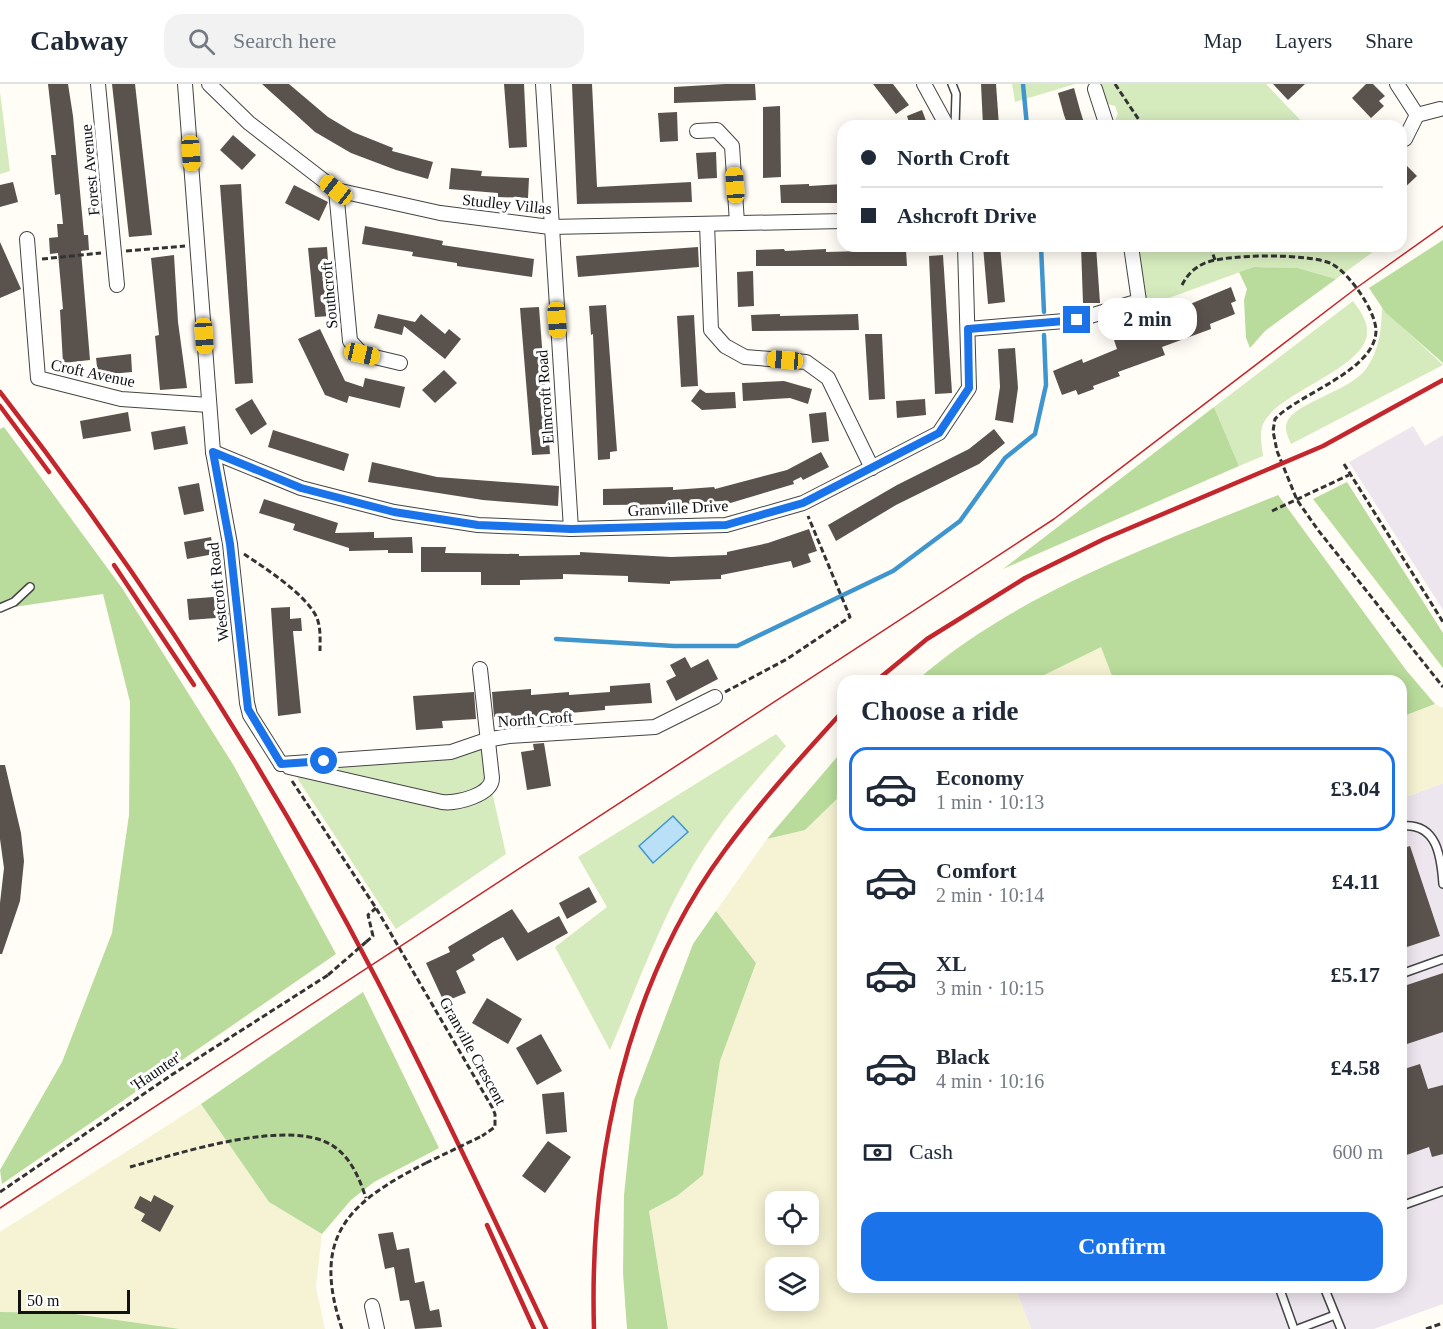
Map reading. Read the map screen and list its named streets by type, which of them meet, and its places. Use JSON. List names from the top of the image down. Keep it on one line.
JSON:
{"streets":{"street":["Forest Avenue","Studley Villas","Southcroft","Croft Avenue","Elmcroft Road","Granville Drive","Westcroft Road","North Croft"],"path":["Granville Crescent","'Haunter'"]},"crossings":[["Studley Villas","Southcroft"],["Studley Villas","Elmcroft Road"],["Croft Avenue","Westcroft Road"],["Elmcroft Road","Granville Drive"],["Granville Drive","Westcroft Road"],["Westcroft Road","North Croft"],["Granville Crescent","'Haunter'"]],"scale_bar":"50 m","page":{"header":"Cabway","search":"Search here","nav":["Map","Layers","Share"],"banner":["North Croft","Ashcroft Drive"],"bubble":"2 min","heading":"Choose a ride","list":[{"name":"Economy","note":"1 min · 10:13","value":"£3.04"},{"name":"Comfort","note":"2 min · 10:14","value":"£4.11"},{"name":"XL","note":"3 min · 10:15","value":"£5.17"},{"name":"Black","note":"4 min · 10:16","value":"£4.58"}],"pay":["Cash","600 m"],"buttons":"Confirm","scale":"50 m"}}
